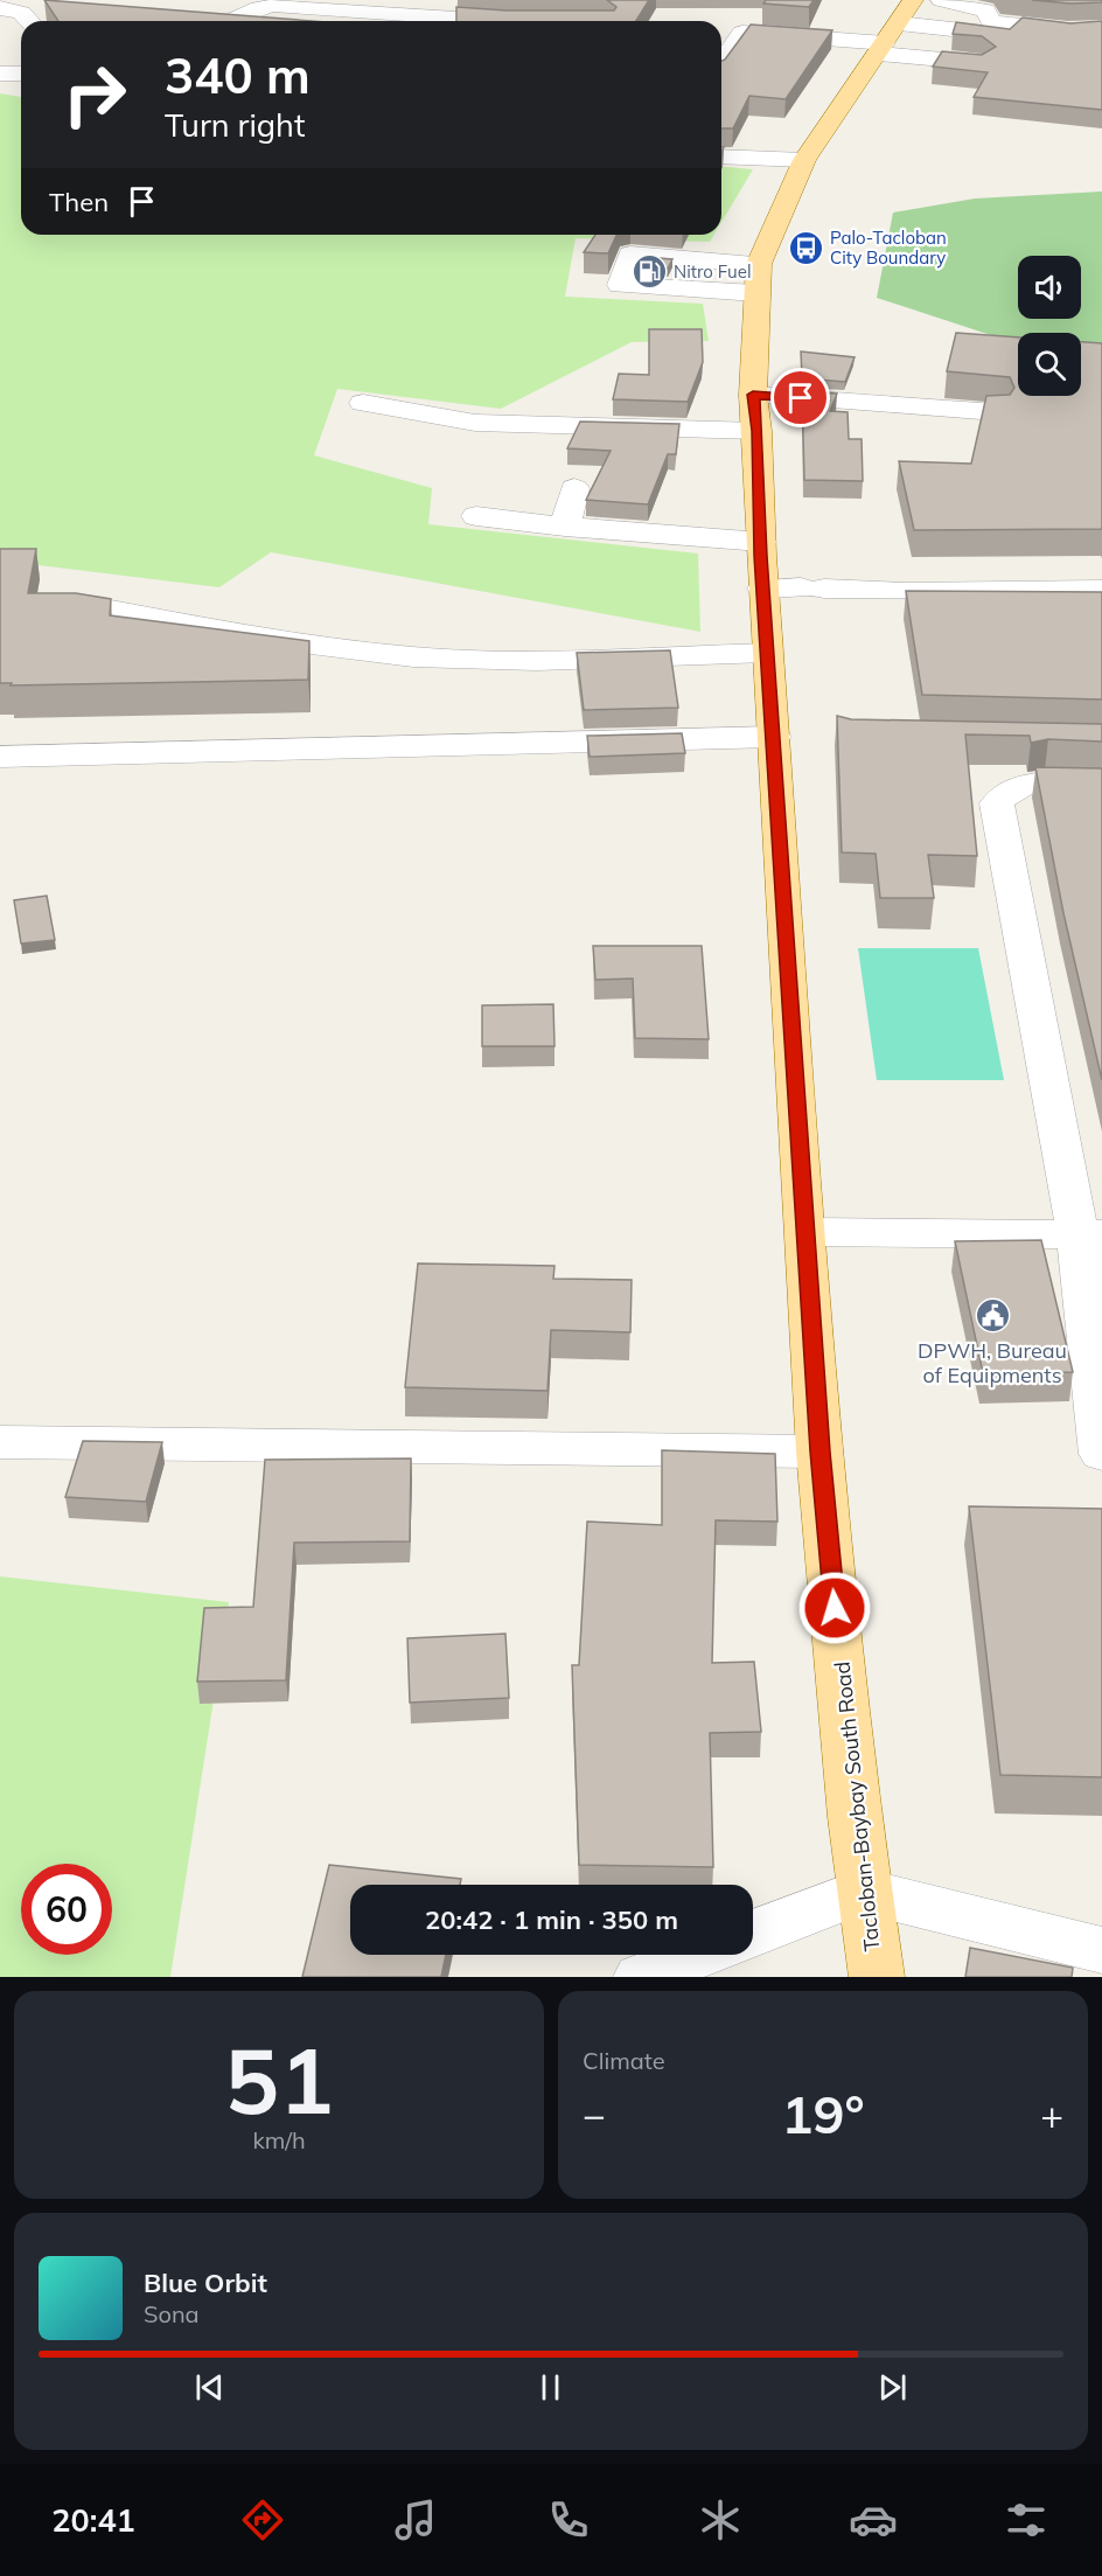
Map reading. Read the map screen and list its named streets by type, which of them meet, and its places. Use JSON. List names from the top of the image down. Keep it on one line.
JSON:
{"streets":{"main road":["Tacloban-Baybay South Road"]},"places":{"bus stop":["Palo-Tacloban City Boundary"],"fuel station":["Nitro Fuel"],"public building":["DPWH, Bureau of Equipments"]},"page":{"turn":["340 m","Turn right"],"then":"Then","limit":"60","trip":"20:42 · 1 min · 350 m","tile":[["51","km/h"],"Climate"],"heat":["−","19°","+"],"song":["Blue Orbit","Sona"],"tabs":"20:41"}}
